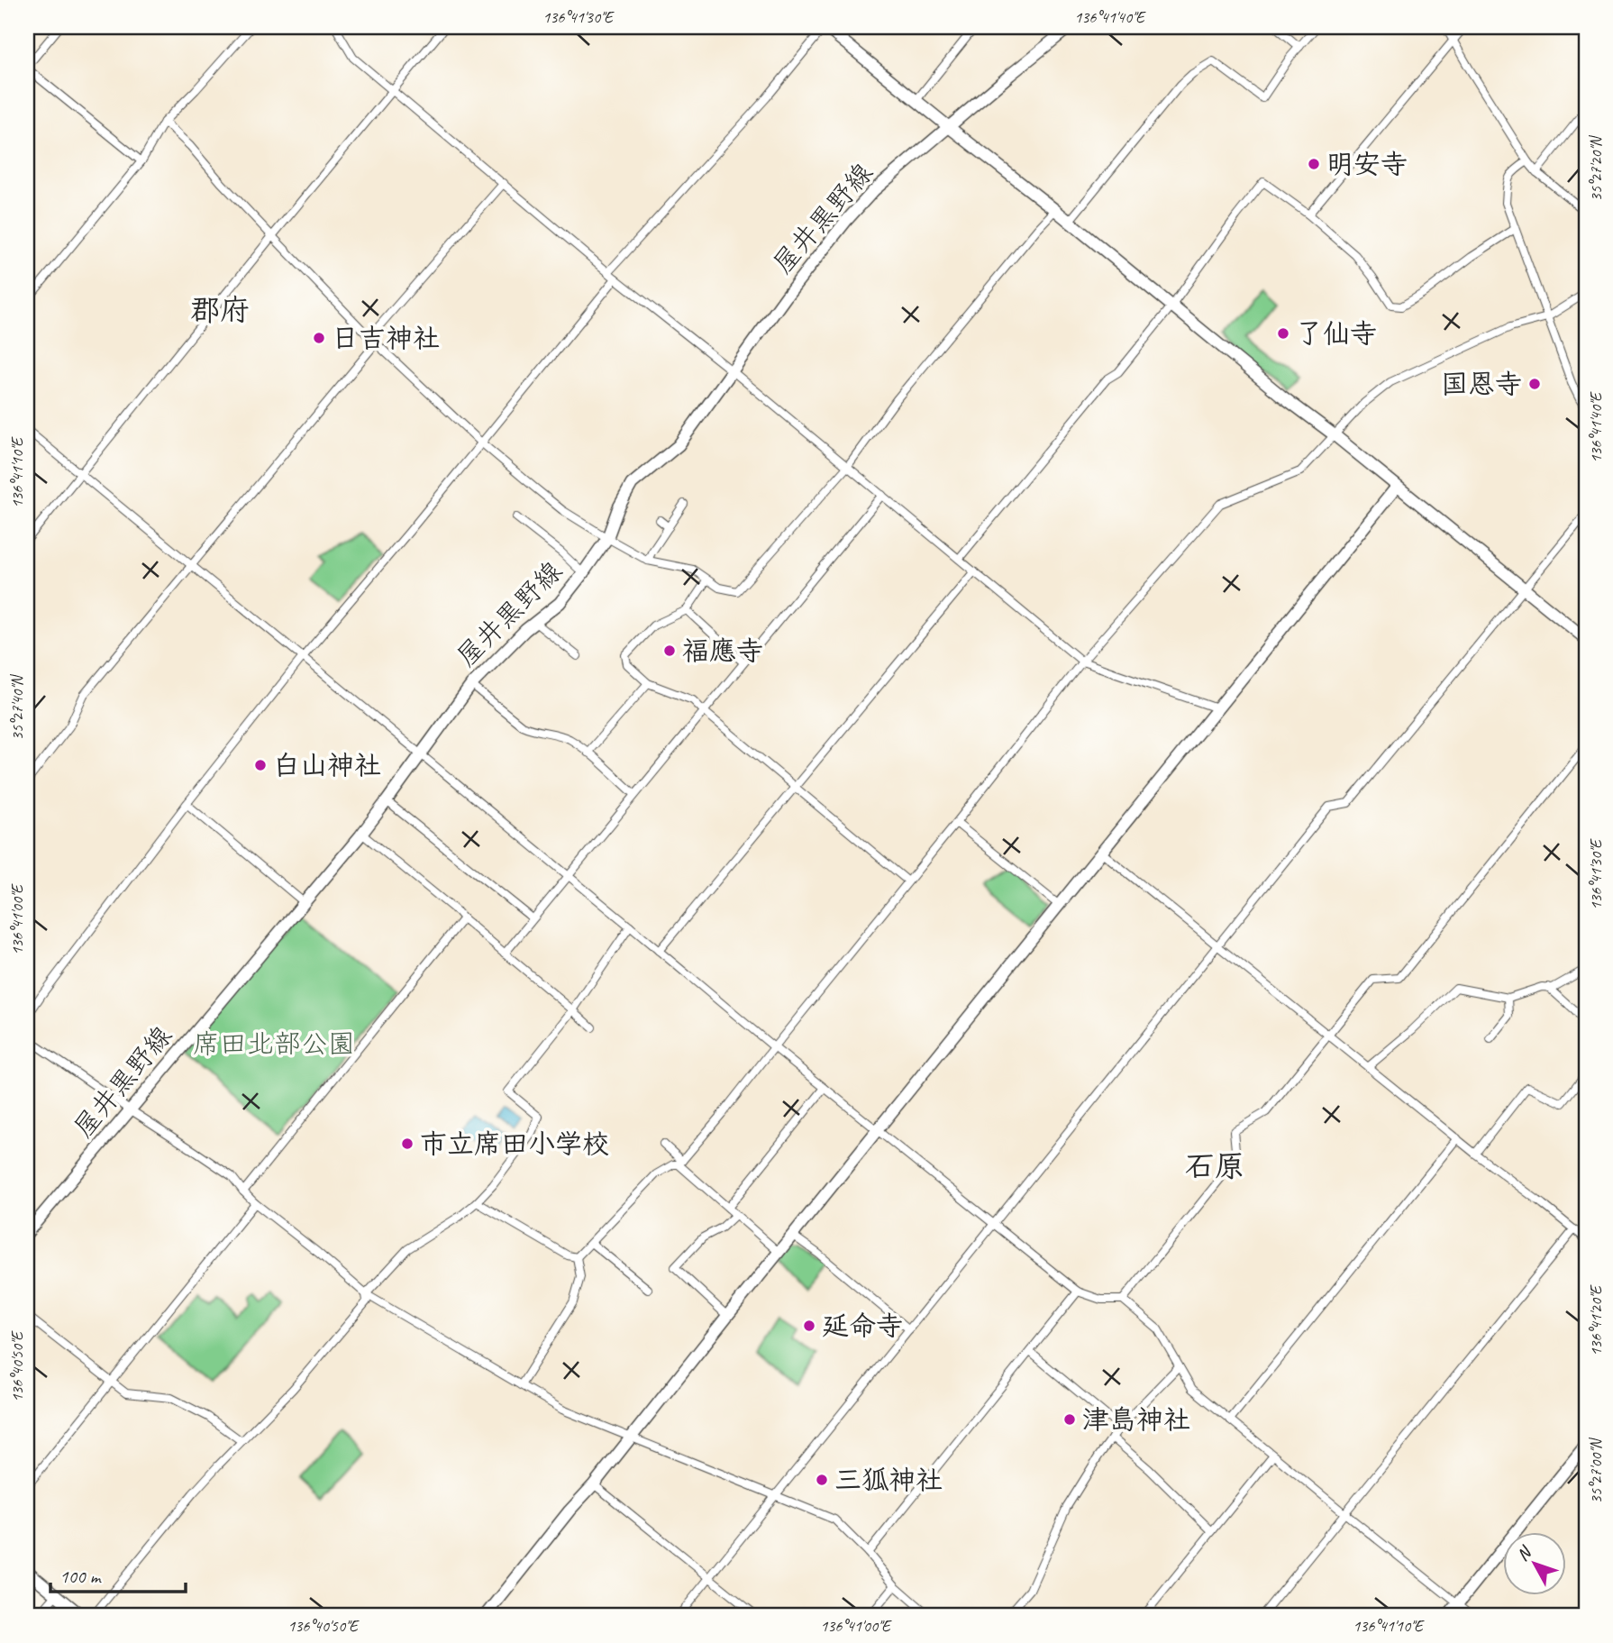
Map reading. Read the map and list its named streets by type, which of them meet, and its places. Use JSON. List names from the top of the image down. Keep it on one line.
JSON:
{"streets":{"street":["屋井黒野線"]},"districts":["郡府","石原"],"parks":["席田北部公園"],"places":["明安寺","了仙寺","日吉神社","国恩寺","福應寺","白山神社","市立席田小学校","延命寺","津島神社","三狐神社"],"scale_bar":"100 m","north":"top left","coordinates":["136°41'30\"E","136°41'40\"E","35°27'20\"N","136°41'10\"E","35°27'40\"N","136°41'00\"E","136°41'20\"E","136°40'50\"E","35°27'00\"N"]}
